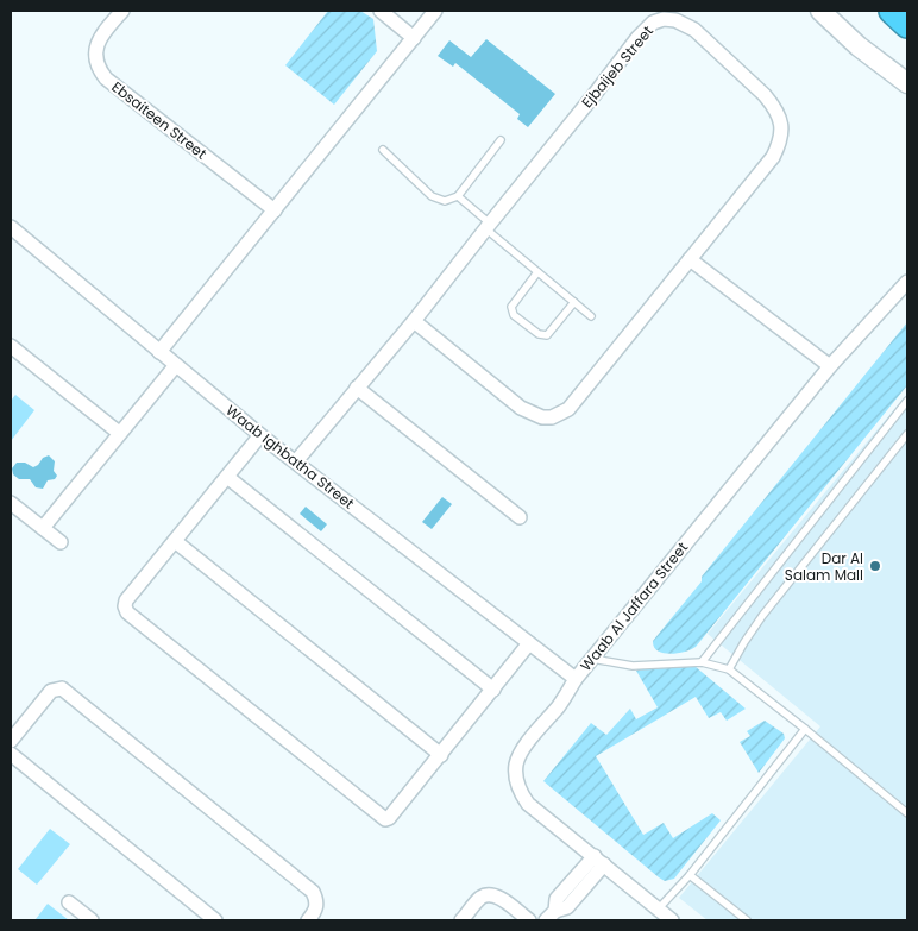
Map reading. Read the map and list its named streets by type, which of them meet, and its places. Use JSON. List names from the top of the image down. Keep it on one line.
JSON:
{"streets":{"street":["Ejbaijeb Street","Ebsaiteen Street","Waab Ighbatha Street","Waab Al Jaffara Street"]},"crossings":[["Ejbaijeb Street","Waab Ighbatha Street"],["Waab Ighbatha Street","Waab Al Jaffara Street"]],"places":["Dar Al Salam Mall"]}
